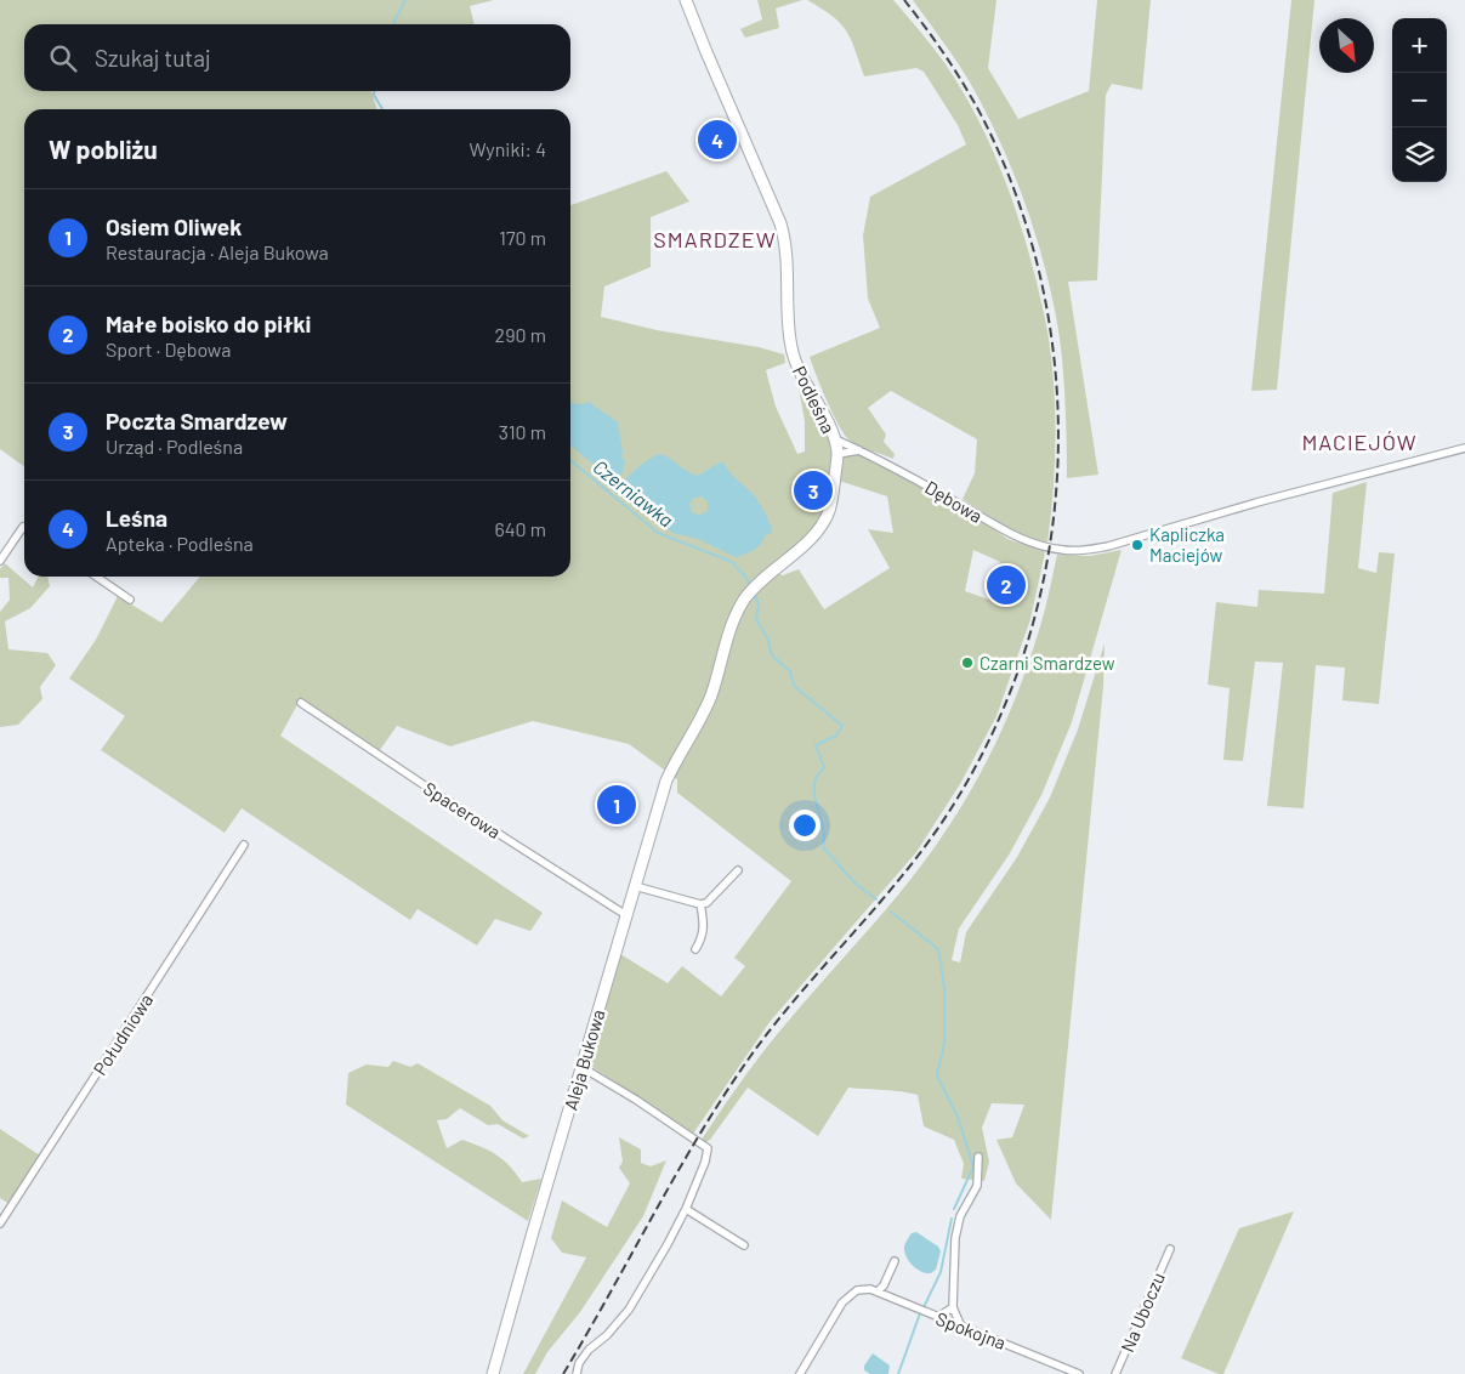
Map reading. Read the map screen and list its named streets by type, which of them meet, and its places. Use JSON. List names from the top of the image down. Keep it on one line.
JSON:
{"streets":{"street":["Podleśna","Dębowa","Spacerowa","Południowa","Aleja Bukowa","Na Uboczu","Spokojna"]},"crossings":[["Podleśna","Dębowa"],["Podleśna","Aleja Bukowa"],["Spacerowa","Aleja Bukowa"]],"districts":["SMARDZEW","MACIEJÓW"],"water":["Czerniawka"],"places":["Kapliczka Maciejów","Czarni Smardzew"],"north":"bottom right","page":{"map_buttons":["+","−"],"search":"Szukaj tutaj","heading":["W pobliżu","Wyniki: 4"],"pins":["4","3","2","1"],"list":[{"mark":"1","name":"Osiem Oliwek","note":"Restauracja · Aleja Bukowa","value":"170 m"},{"mark":"2","name":"Małe boisko do piłki","note":"Sport · Dębowa","value":"290 m"},{"mark":"3","name":"Poczta Smardzew","note":"Urząd · Podleśna","value":"310 m"},{"mark":"4","name":"Leśna","note":"Apteka · Podleśna","value":"640 m"}]}}
